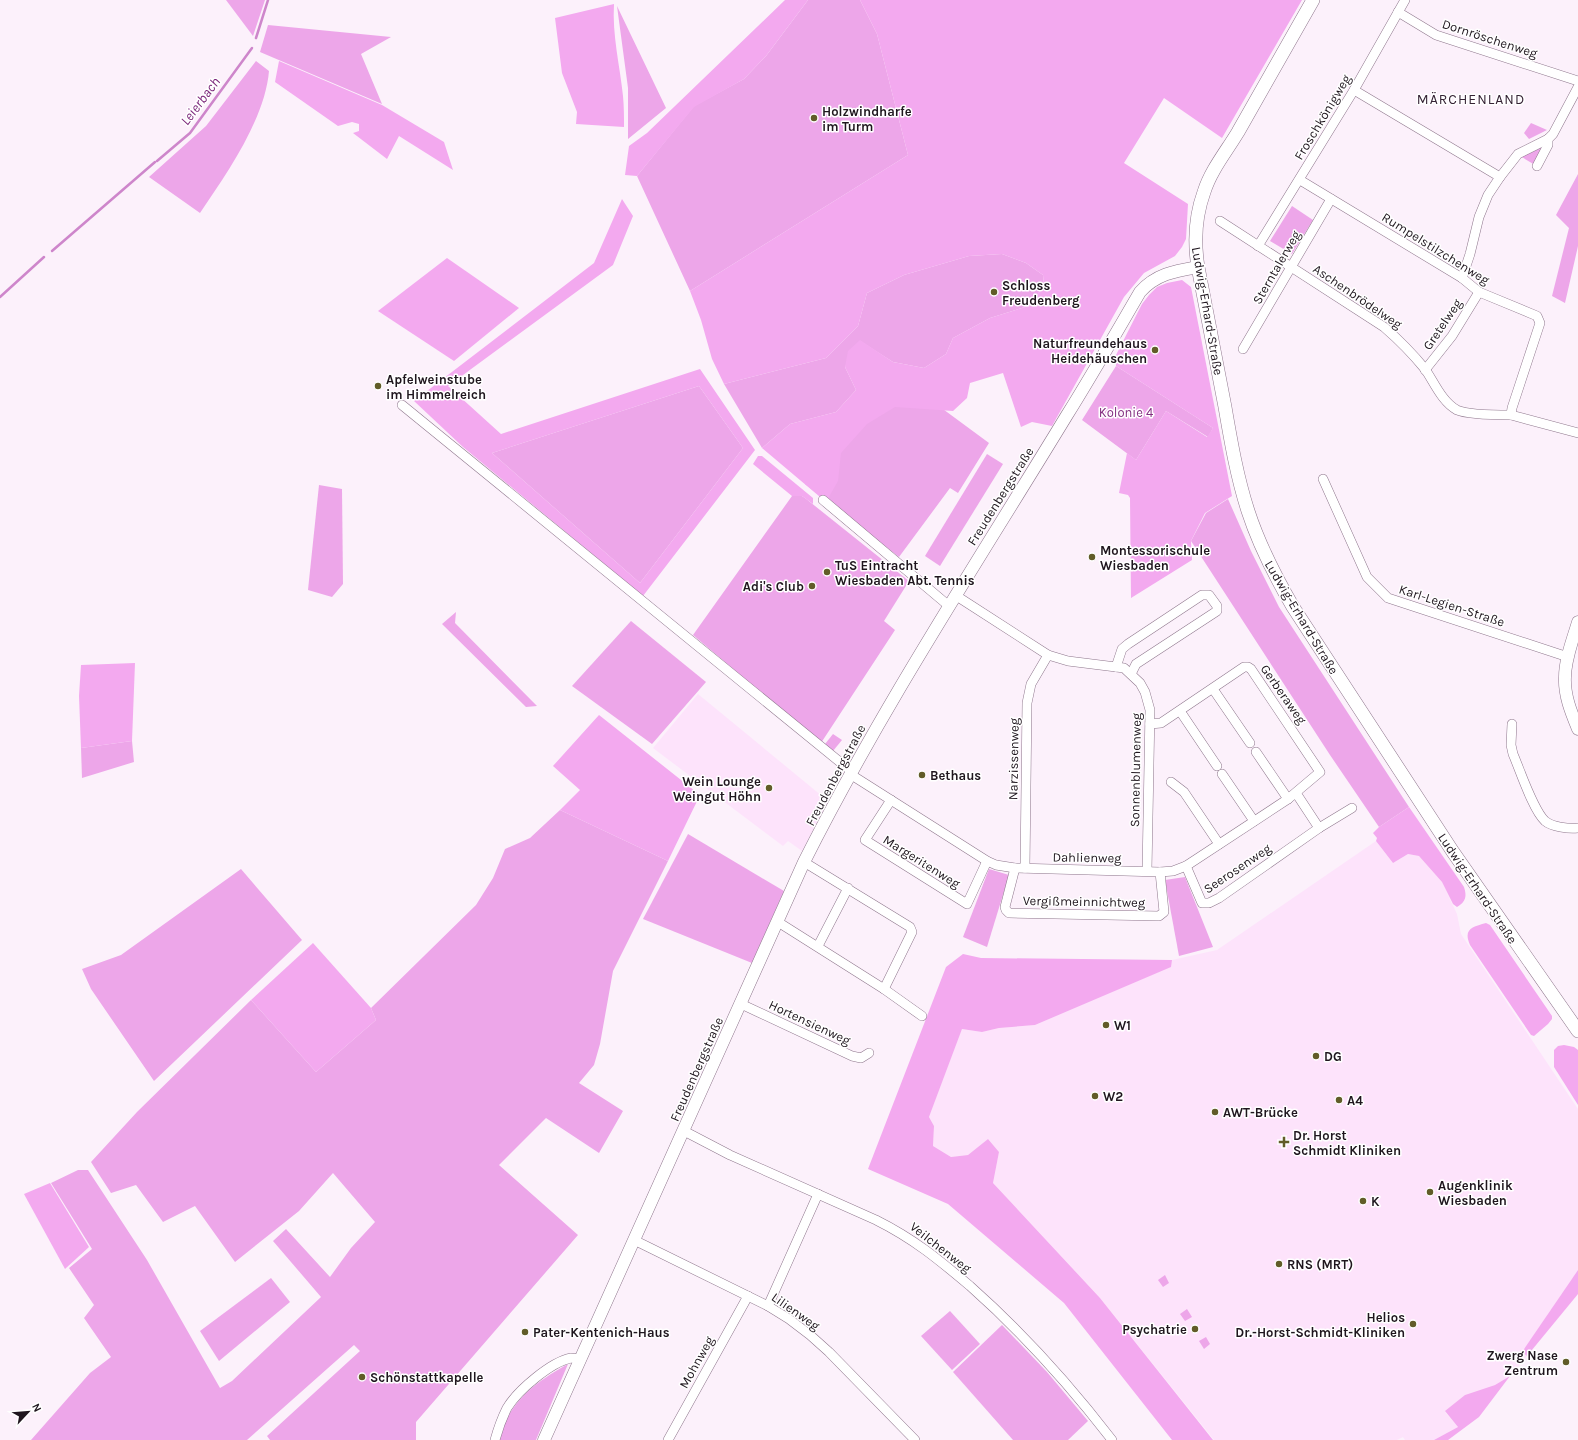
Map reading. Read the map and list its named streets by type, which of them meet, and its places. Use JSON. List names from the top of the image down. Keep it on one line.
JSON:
{"streets":{"main road":["Ludwig-Erhard-Straße"],"street":["Dornröschenweg","Froschkönigweg","Rumpelstilzchenweg","Sterntalerweg","Aschenbrödelweg","Gretelweg","Freudenbergstraße","Karl-Legien-Straße","Gerberaweg","Narzissenweg","Sonnenblumenweg","Dahlienweg","Margeritenweg","Seerosenweg","Vergißmeinnichtweg","Hortensienweg","Veilchenweg","Lilienweg","Mohnweg"]},"crossings":[["Dornröschenweg","Froschkönigweg"],["Froschkönigweg","Rumpelstilzchenweg"],["Froschkönigweg","Aschenbrödelweg"],["Rumpelstilzchenweg","Sterntalerweg"],["Rumpelstilzchenweg","Aschenbrödelweg"],["Rumpelstilzchenweg","Gretelweg"],["Sterntalerweg","Aschenbrödelweg"],["Aschenbrödelweg","Gretelweg"],["Ludwig-Erhard-Straße","Freudenbergstraße"],["Freudenbergstraße","Sonnenblumenweg"],["Freudenbergstraße","Dahlienweg"],["Freudenbergstraße","Hortensienweg"],["Freudenbergstraße","Veilchenweg"],["Freudenbergstraße","Lilienweg"],["Gerberaweg","Sonnenblumenweg"],["Gerberaweg","Dahlienweg"],["Narzissenweg","Sonnenblumenweg"],["Narzissenweg","Dahlienweg"],["Sonnenblumenweg","Dahlienweg"],["Dahlienweg","Margeritenweg"],["Dahlienweg","Seerosenweg"],["Dahlienweg","Vergißmeinnichtweg"],["Lilienweg","Mohnweg"]],"districts":["MÄRCHENLAND"],"water":["Leierbach"],"parks":["Kolonie 4"],"places":{"other":["Holzwindharfe im Turm","Schloss Freudenberg","Naturfreundehaus Heidehäuschen","Apfelweinstube im Himmelreich","Montessorischule Wiesbaden","TuS Eintracht Wiesbaden Abt. Tennis","Adi's Club","Bethaus","Wein Lounge Weingut Höhn","W1","DG","W2","A4","AWT-Brücke","Augenklinik Wiesbaden","K","RNS (MRT)","Helios Dr.-Horst-Schmidt-Kliniken","Psychatrie","Pater-Kentenich-Haus","Zwerg Nase Zentrum","Schönstattkapelle"],"health":["Dr. Horst Schmidt Kliniken"]},"north":"top right"}
